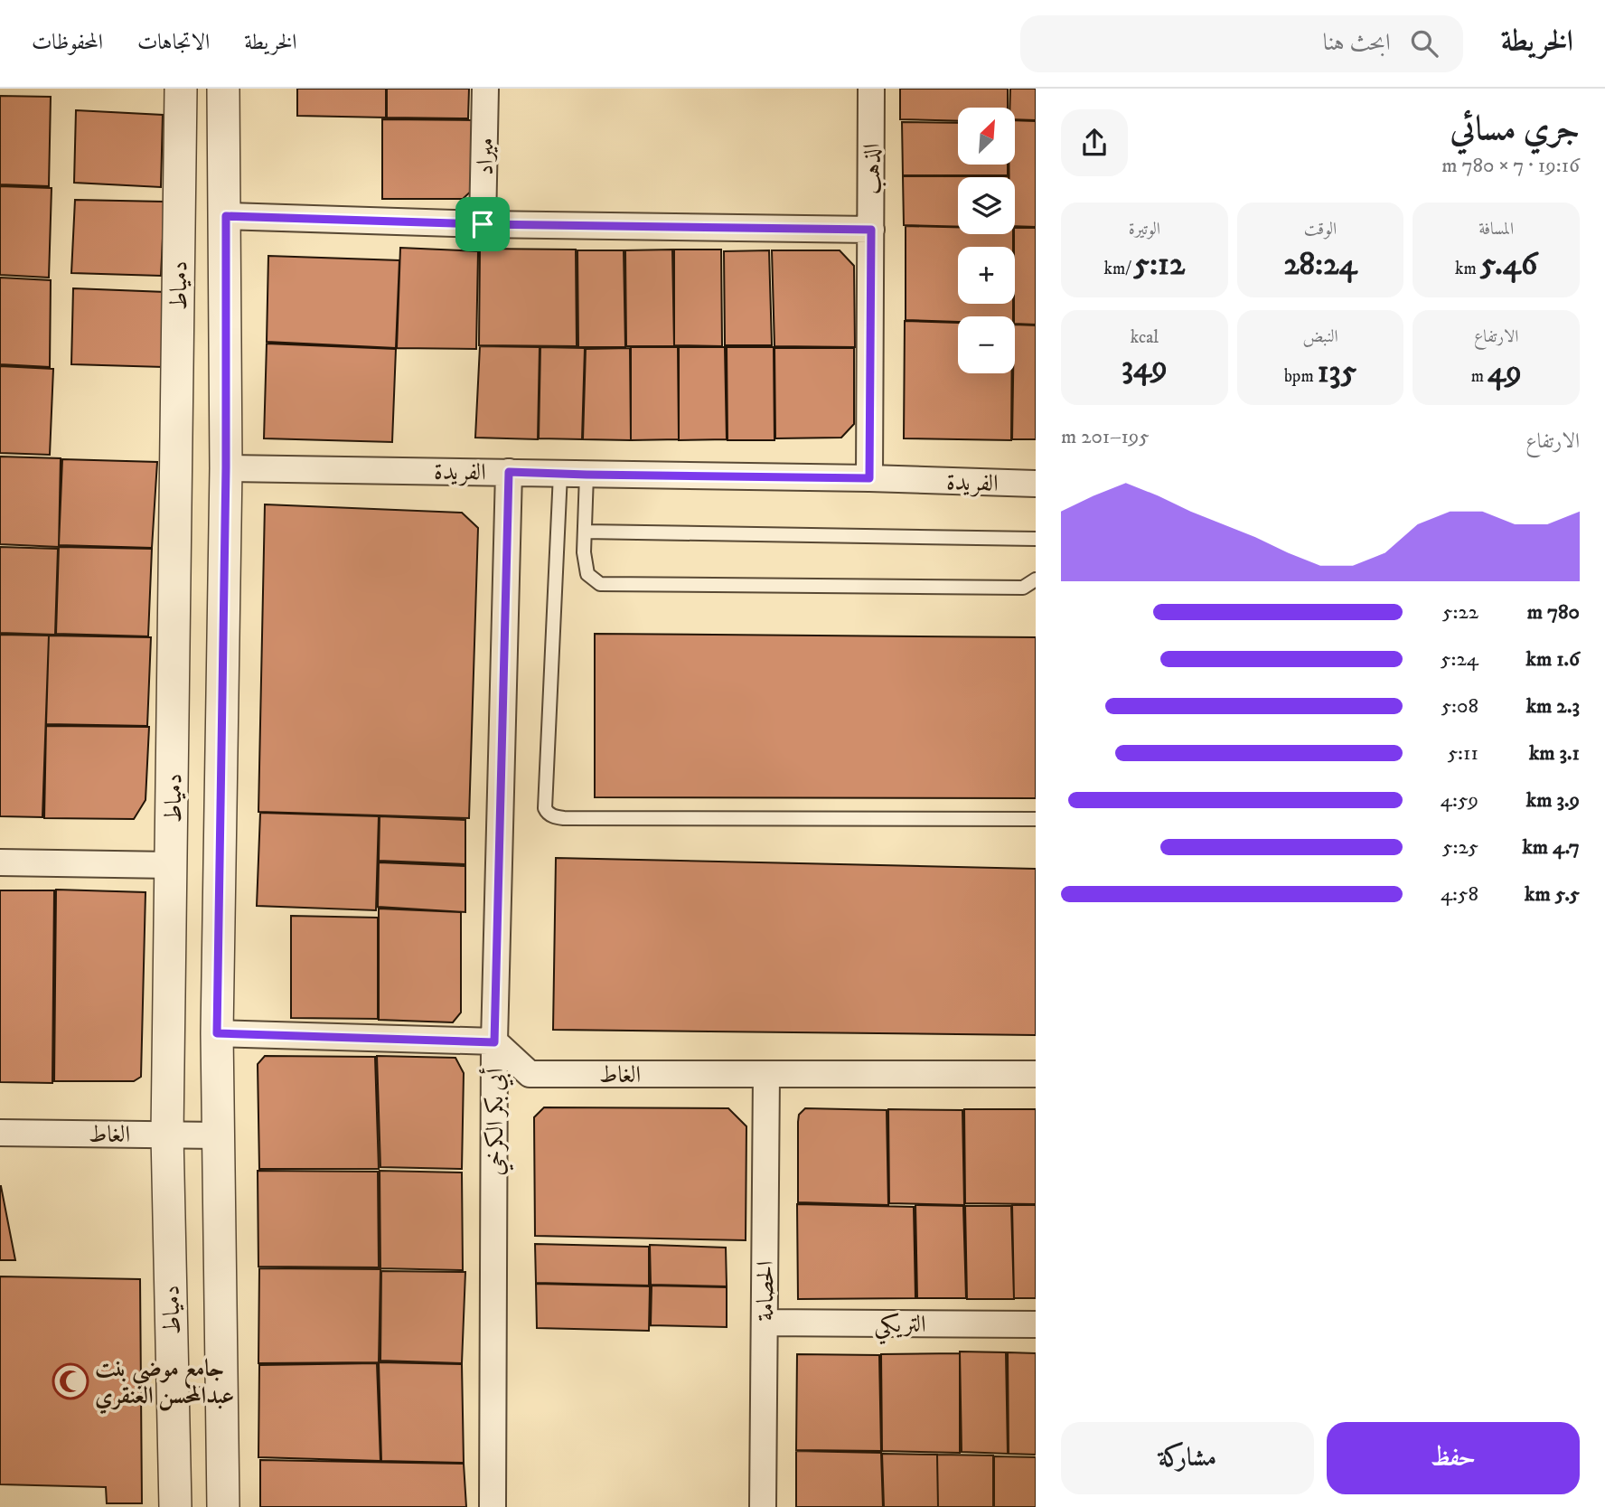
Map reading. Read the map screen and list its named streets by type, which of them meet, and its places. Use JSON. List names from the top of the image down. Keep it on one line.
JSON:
{"streets":{"street":["ميراد","الذهب","دمياط","الفريدة","الغاط","أبي بكر الكرخي","الحصامة","التريكي"]},"crossings":[["الذهب","الفريدة"],["دمياط","الفريدة"],["دمياط","الغاط"],["الفريدة","أبي بكر الكرخي"],["الغاط","أبي بكر الكرخي"],["الغاط","الحصامة"],["الحصامة","التريكي"]],"places":{"mosque":["جامع موضي بنت عبدالمحسن العنقري"]},"north":"top right","page":{"header":"الخريطة","search":"ابحث هنا","nav":["الخريطة","الاتجاهات","المحفوظات"],"heading":["جري مسائي","19:16 · 7 × 780 m"],"map_buttons":["+","−"],"stats":[["المسافة","5.46 km"],["الوقت","28:24"],["الوتيرة","5:12 /km"],["الارتفاع","49 m"],["النبض","135 bpm"],["kcal","349"]],"chart":["الارتفاع","195–201 m"],"list":[{"name":"780 m","note":"5:22"},{"name":"1.6 km","note":"5:24"},{"name":"2.3 km","note":"5:08"},{"name":"3.1 km","note":"5:11"},{"name":"3.9 km","note":"4:59"},{"name":"4.7 km","note":"5:25"},{"name":"5.5 km","note":"4:58"}],"buttons":["حفظ","مشاركة"]}}
